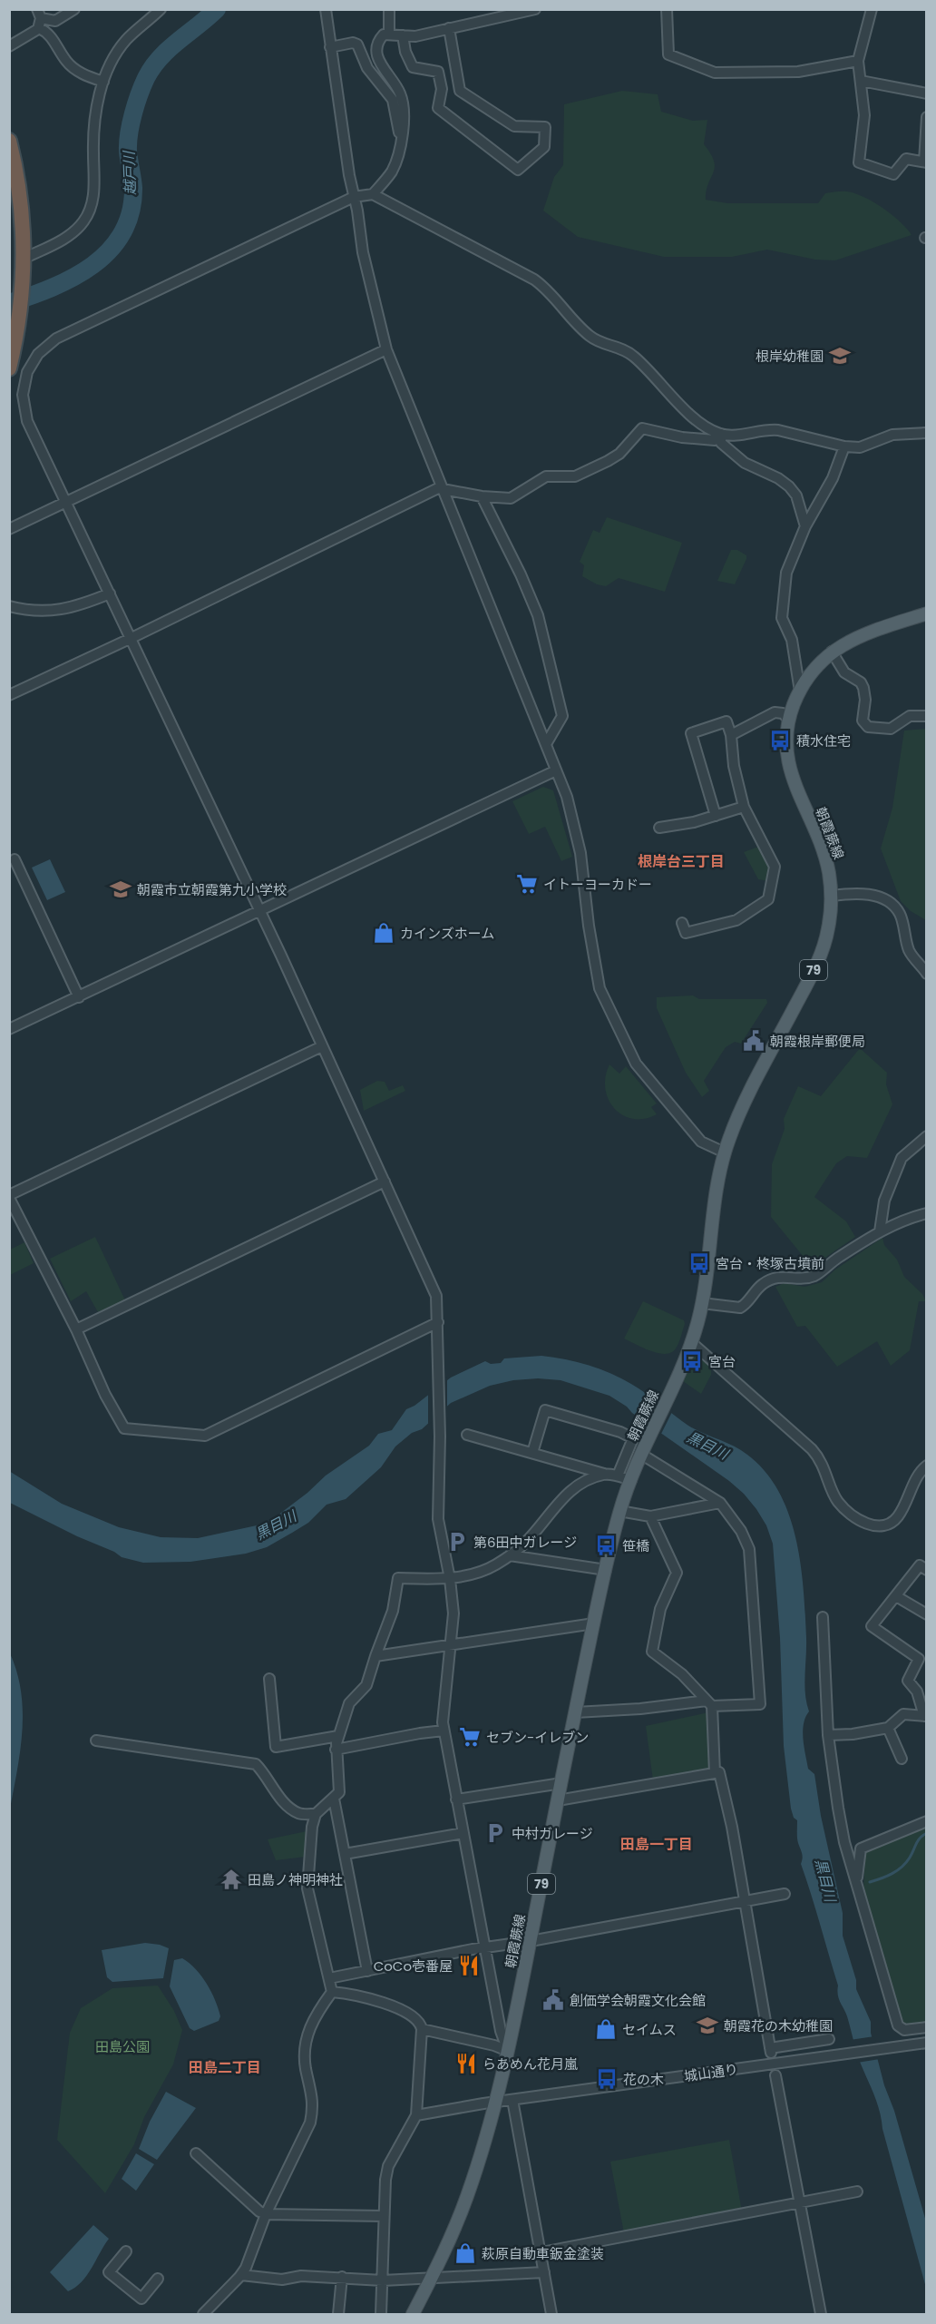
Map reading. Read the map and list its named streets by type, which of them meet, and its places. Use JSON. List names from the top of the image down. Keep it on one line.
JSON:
{"streets":{"main road":["朝霞蕨線","79"],"street":["城山通り"]},"crossings":[["朝霞蕨線","城山通り"]],"districts":["根岸台三丁目","田島一丁目","田島二丁目"],"water":["越戸川","黒目川"],"parks":["田島公園"],"places":{"school or university":["根岸幼稚園","朝霞市立朝霞第九小学校","朝霞花の木幼稚園"],"bus stop":["積水住宅","宮台・柊塚古墳前","宮台","笹橋","花の木"],"supermarket":["イトーヨーカドー","セブン-イレブン"],"shop":["カインズホーム","セイムス","萩原自動車鈑金塗装"],"public building":["朝霞根岸郵便局","創価学会朝霞文化会館"],"parking":["第6田中ガレージ","中村ガレージ"],"temple":["田島ノ神明神社"],"restaurant":["CoCo壱番屋","らあめん花月嵐"]}}
